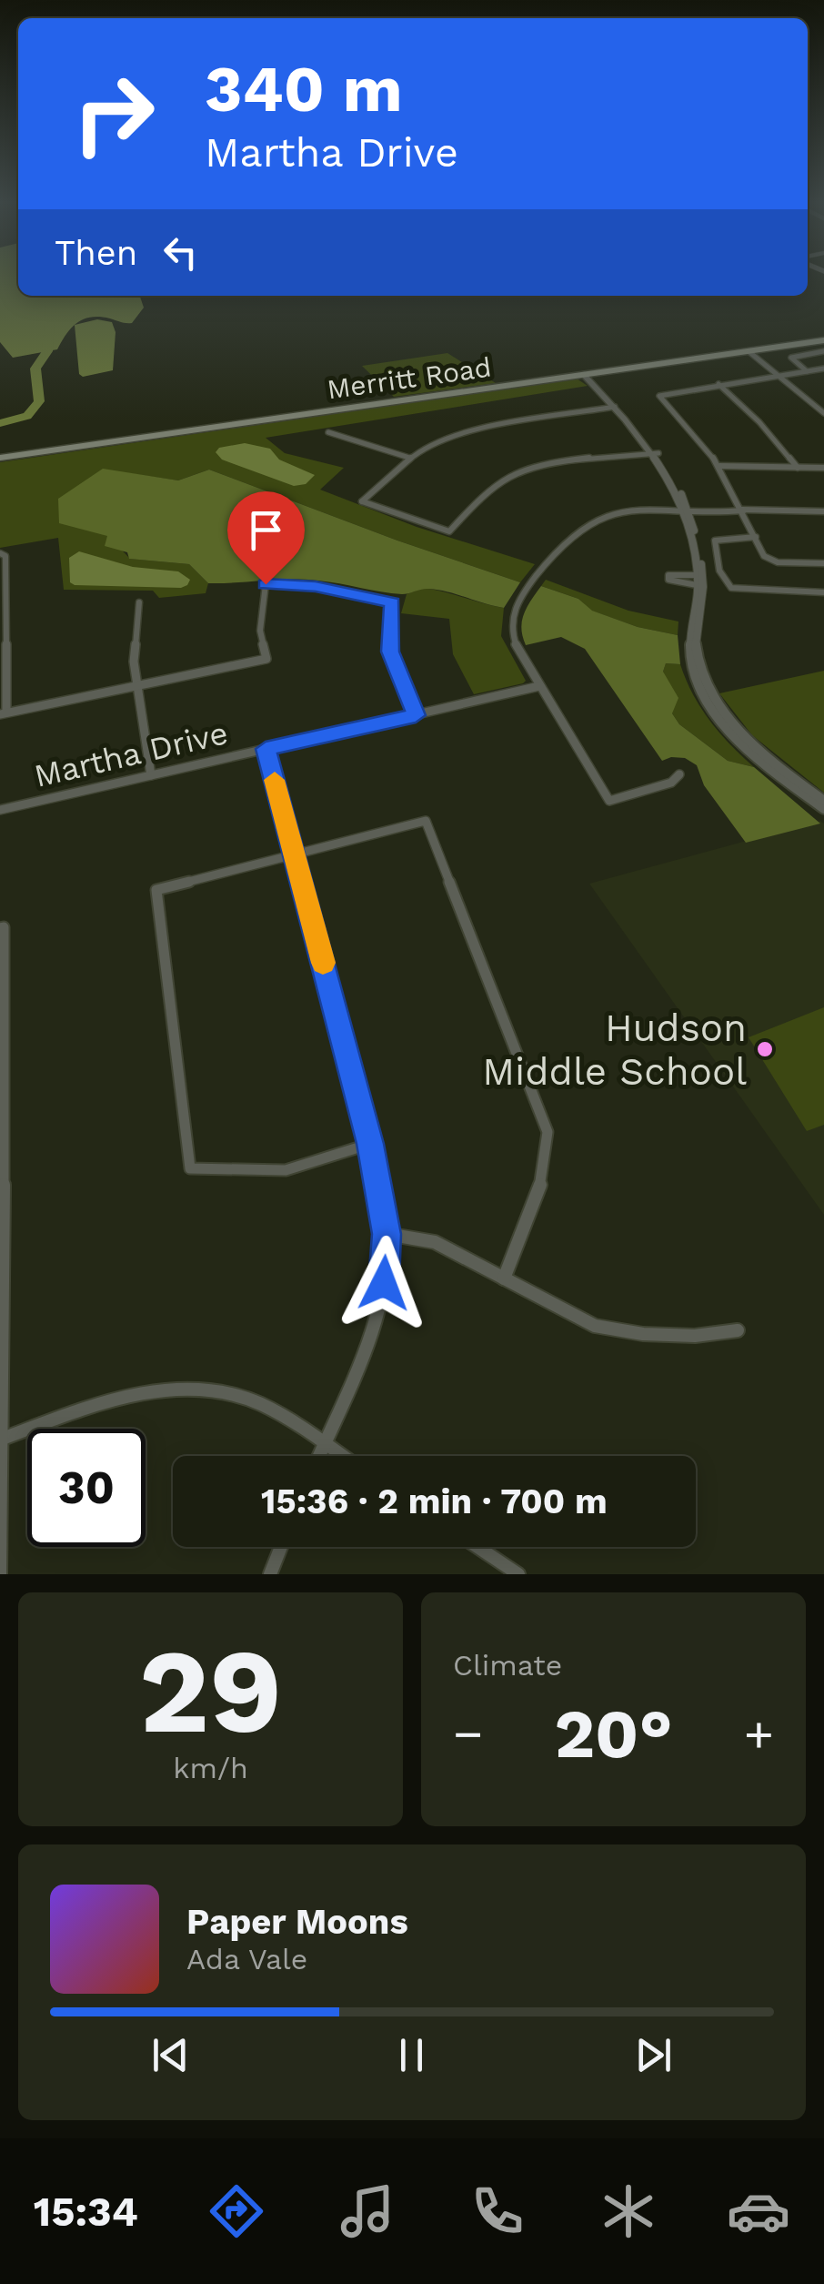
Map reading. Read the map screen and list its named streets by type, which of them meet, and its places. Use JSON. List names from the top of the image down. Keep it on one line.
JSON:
{"streets":{"main road":["Merritt Road"],"street":["Martha Drive"]},"places":["Hudson Middle School"],"page":{"turn":["340 m","Martha Drive"],"then":"Then","limit":"30","trip":"15:36 · 2 min · 700 m","tile":[["29","km/h"],"Climate"],"heat":["−","20°","+"],"song":["Paper Moons","Ada Vale"],"tabs":"15:34"}}
